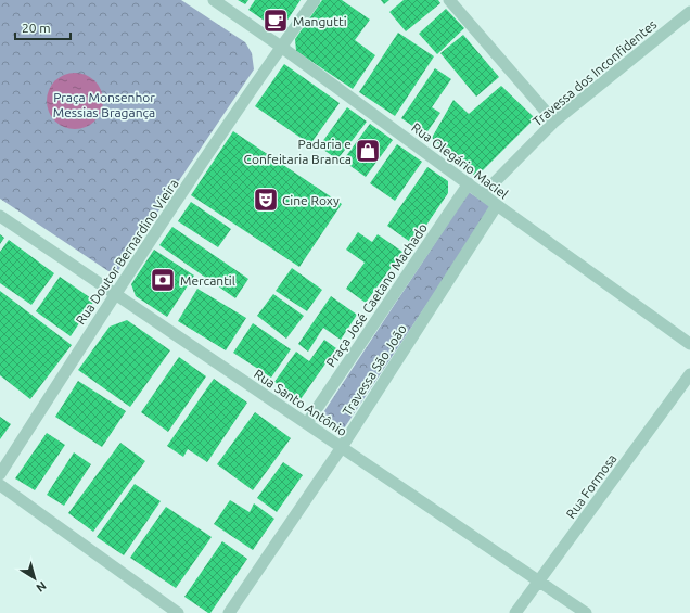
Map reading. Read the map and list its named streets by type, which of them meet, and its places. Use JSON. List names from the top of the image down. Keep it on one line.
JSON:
{"streets":{"street":["Travessa dos Inconfidentes","Rua Olegário Maciel","Rua Doutor Bernardino Vieira","Praça José Caetano Machado","Travessa São João","Rua Santo Antônio","Rua Formosa"]},"crossings":[["Travessa dos Inconfidentes","Rua Olegário Maciel"],["Rua Olegário Maciel","Rua Doutor Bernardino Vieira"],["Rua Olegário Maciel","Praça José Caetano Machado"],["Rua Olegário Maciel","Travessa São João"],["Rua Doutor Bernardino Vieira","Rua Santo Antônio"],["Praça José Caetano Machado","Rua Santo Antônio"],["Travessa São João","Rua Santo Antônio"],["Rua Santo Antônio","Rua Formosa"]],"parks":["Praça Monsenhor Messias Bragança"],"places":{"cafe":["Mangutti"],"shop":["Padaria e Confeitaria Branca"],"theatre":["Cine Roxy"],"bank":["Mercantil"]},"scale_bar":"20 m","north":"bottom right"}
